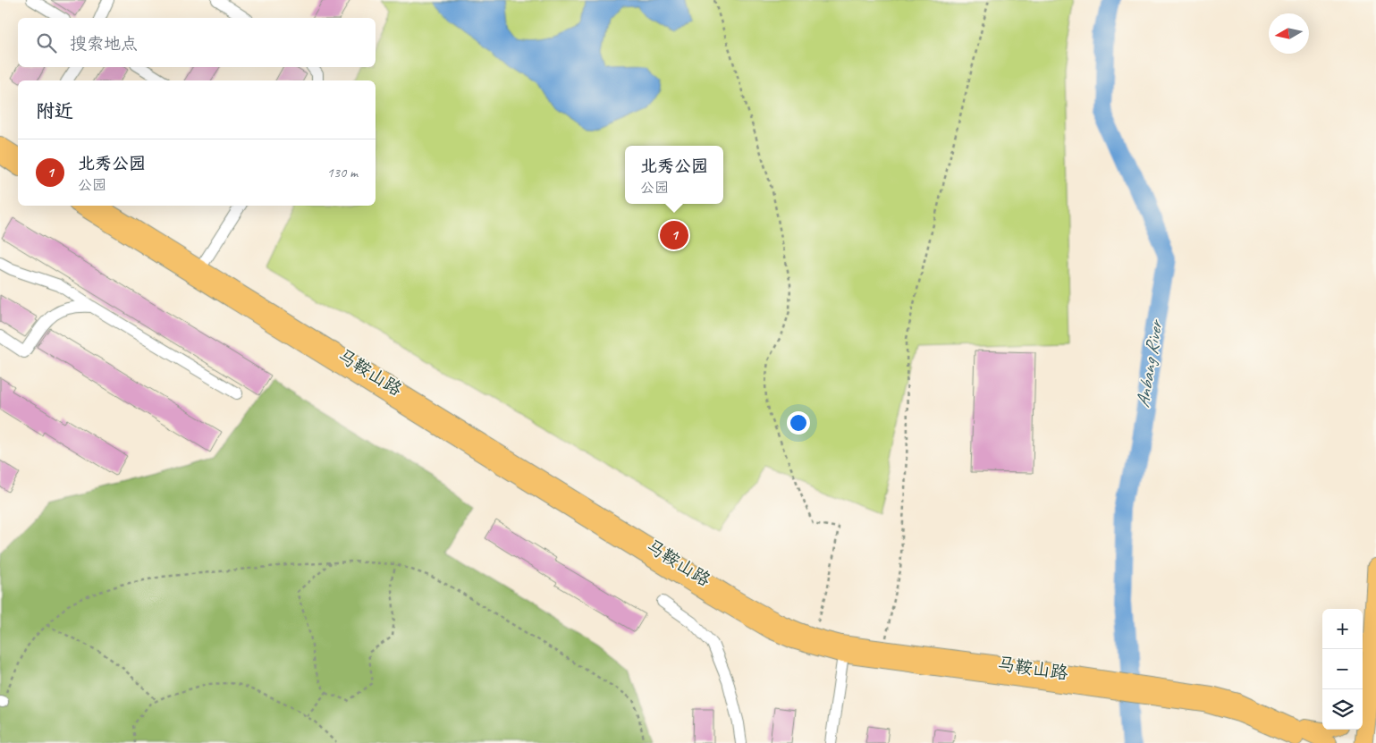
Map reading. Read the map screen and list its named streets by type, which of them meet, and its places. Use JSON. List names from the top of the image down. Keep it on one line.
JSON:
{"streets":{"main road":["马鞍山路"]},"water":["Anbang River"],"north":"left","page":{"search":"搜索地点","heading":"附近","list":[{"mark":"1","name":"北秀公园","note":"公园","value":"130 m"}],"popup":["北秀公园","公园"],"pins":"1","map_buttons":["+","−"]}}
